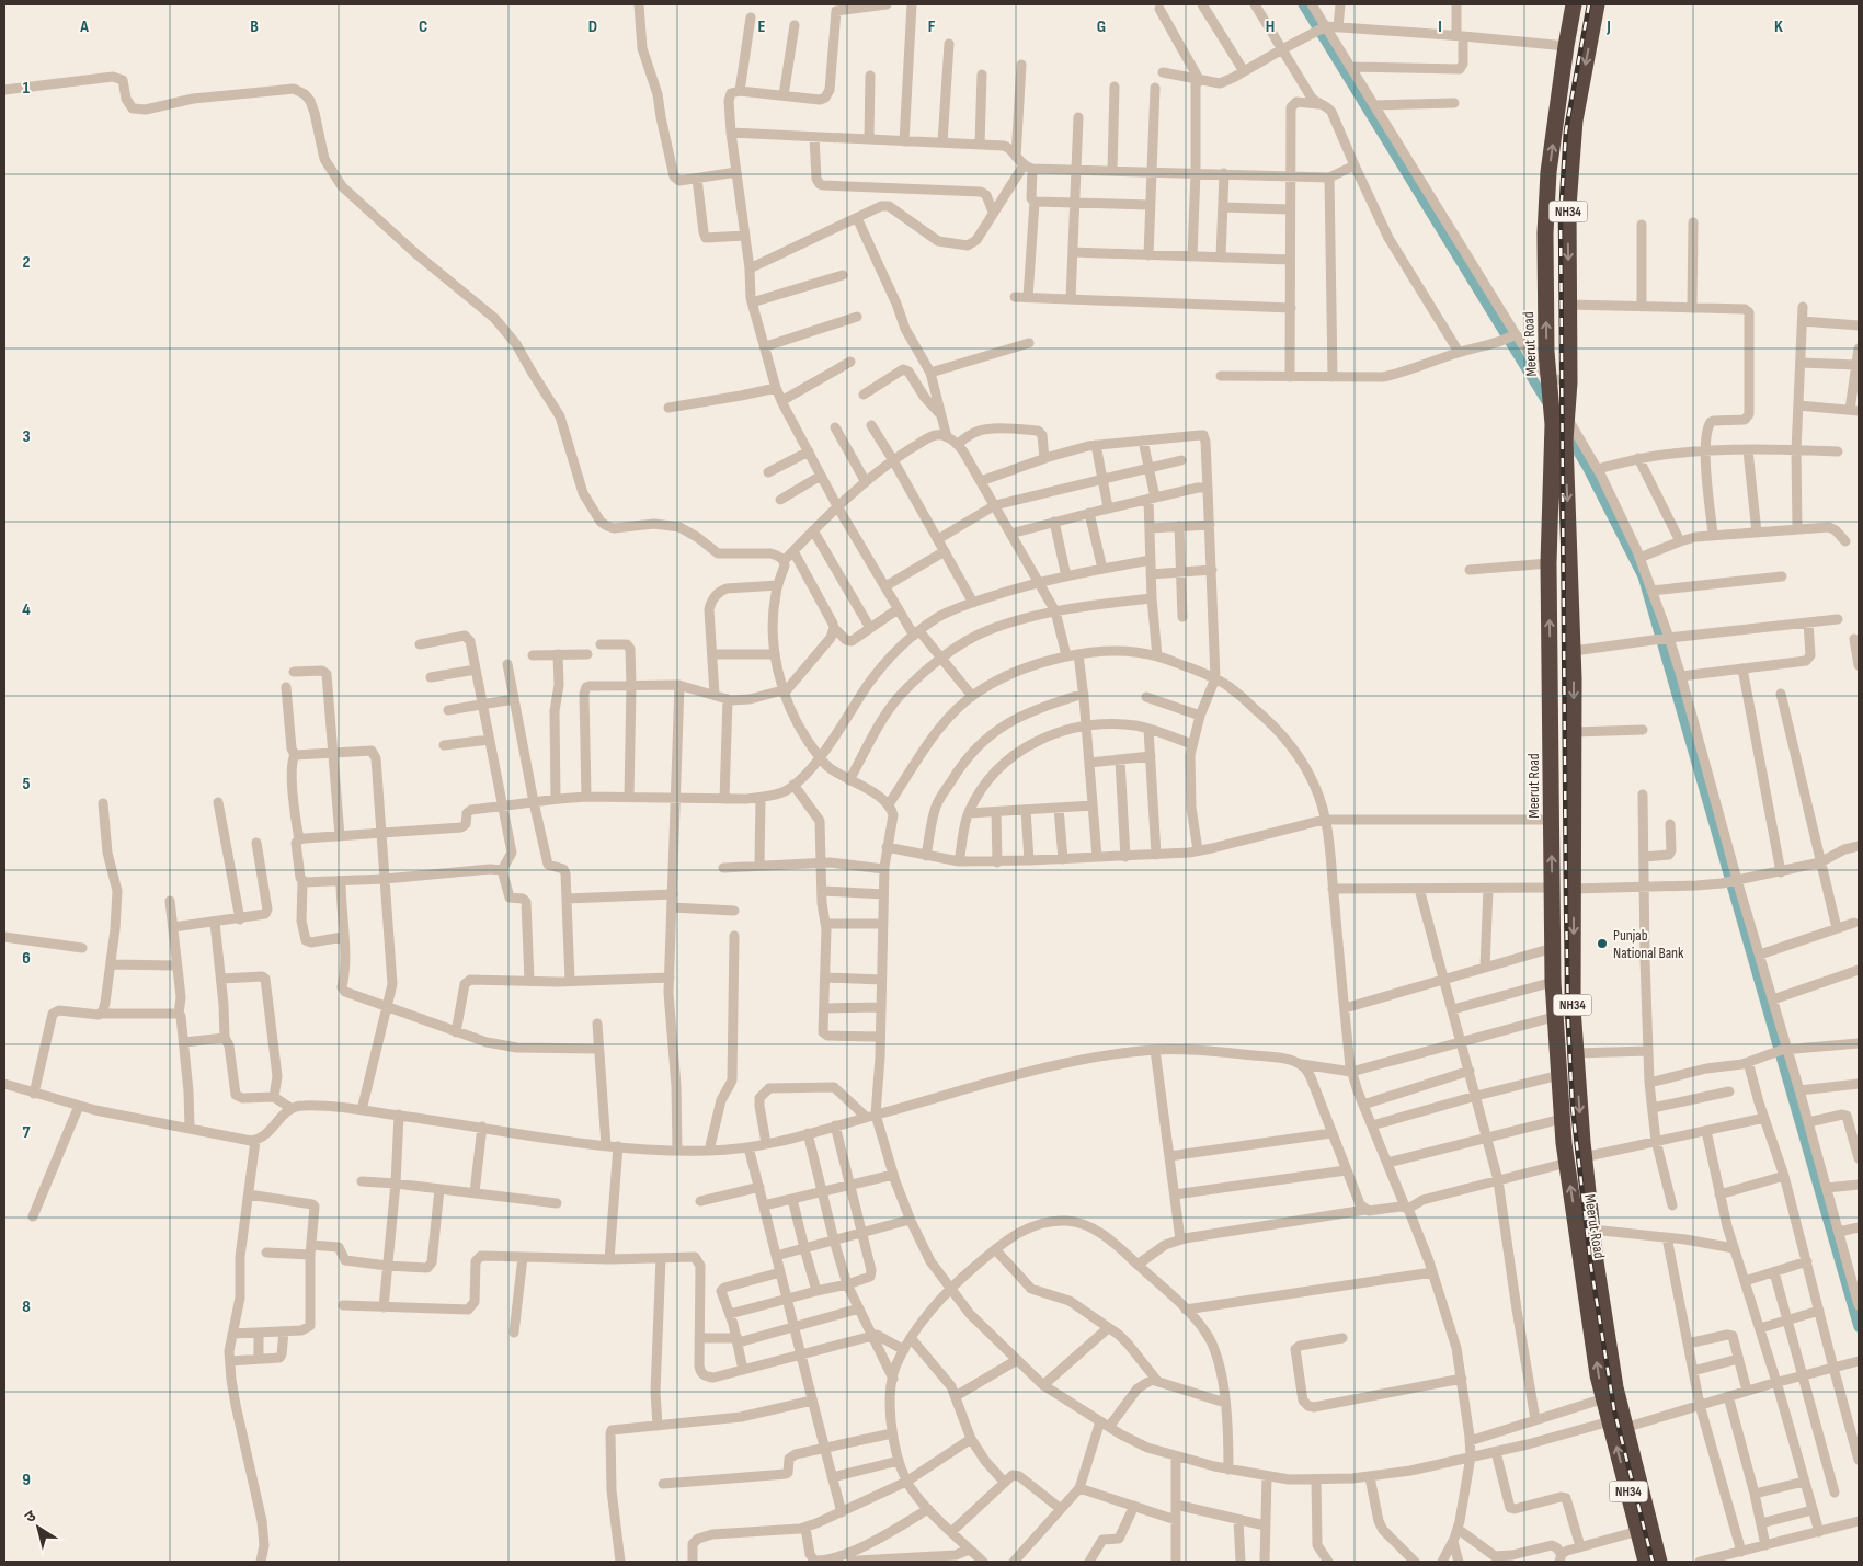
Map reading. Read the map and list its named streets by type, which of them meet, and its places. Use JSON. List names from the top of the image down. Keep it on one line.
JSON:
{"streets":{"highway":["NH34","Meerut Road"]},"places":["Punjab National Bank"],"north":"top left","grid":{"columns":["A","B","C","D","E","F","G","H","I","J","K"],"rows":["1","2","3","4","5","6","7","8","9"]}}
